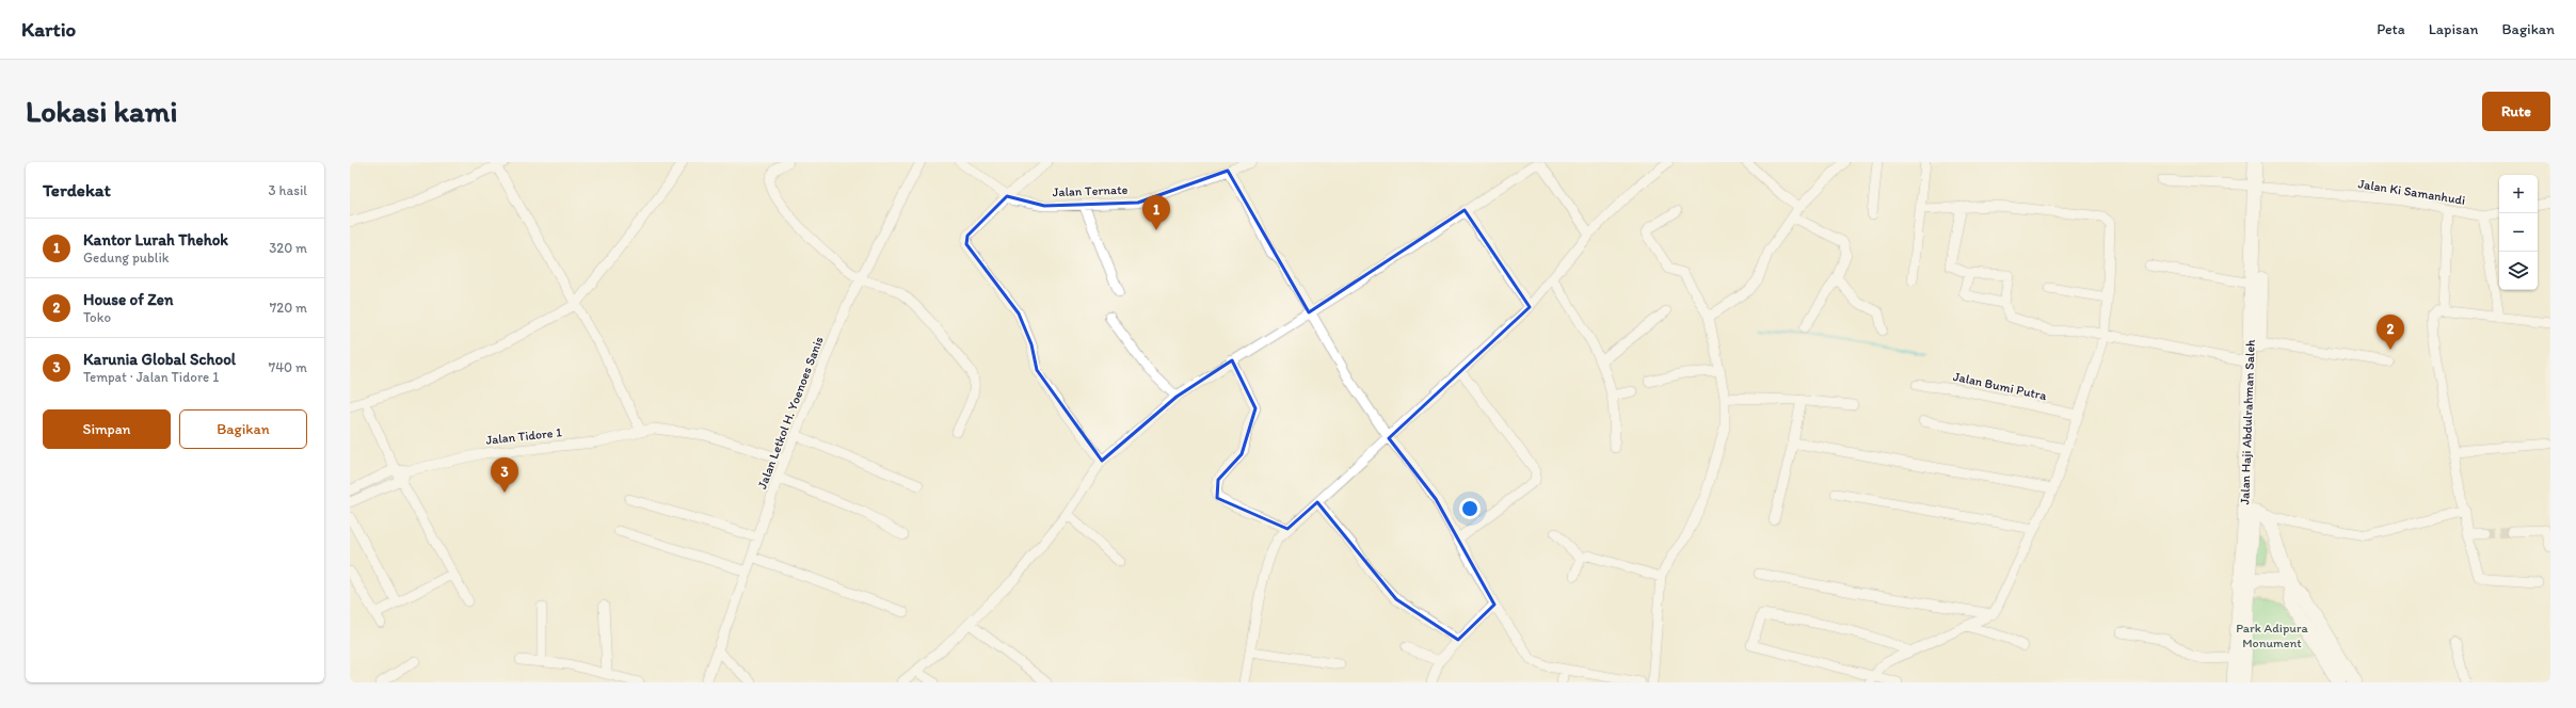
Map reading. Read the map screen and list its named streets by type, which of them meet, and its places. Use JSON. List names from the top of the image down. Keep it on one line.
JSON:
{"streets":{"highway":["Jalan Haji Abdulrahman Saleh"],"street":["Jalan Ternate","Jalan Ki Samanhudi","Jalan Bumi Putra","Jalan Letkol H. Yoenoes Sanis","Jalan Tidore 1"]},"crossings":[["Jalan Ki Samanhudi","Jalan Haji Abdulrahman Saleh"],["Jalan Letkol H. Yoenoes Sanis","Jalan Tidore 1"]],"parks":["Park Adipura Monument"],"page":{"header":"Kartio","nav":["Peta","Lapisan","Bagikan"],"buttons":["Rute",["Simpan","Bagikan"]],"title":"Lokasi kami","heading":["Terdekat","3 hasil"],"map_buttons":["+","−"],"pins":["1","2","3"],"list":[{"mark":"1","name":"Kantor Lurah Thehok","note":"Gedung publik","value":"320 m"},{"mark":"2","name":"House of Zen","note":"Toko","value":"720 m"},{"mark":"3","name":"Karunia Global School","note":"Tempat · Jalan Tidore 1","value":"740 m"}]}}
